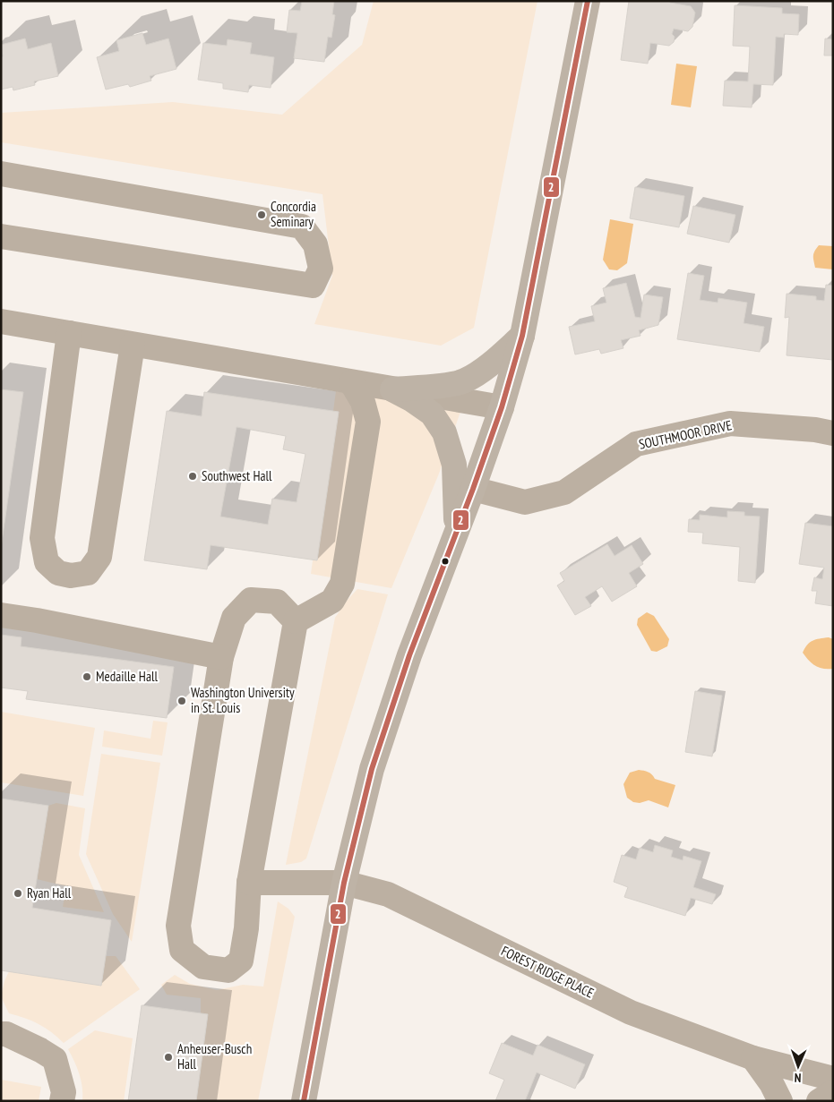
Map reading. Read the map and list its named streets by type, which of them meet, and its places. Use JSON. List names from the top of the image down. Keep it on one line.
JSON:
{"streets":{"street":["SOUTHMOOR DRIVE","FOREST RIDGE PLACE"]},"places":["Concordia Seminary","Southwest Hall","Medaille Hall","Washington University in St. Louis","Ryan Hall","Anheuser-Busch Hall"],"lines":["transit line 2"],"north":"bottom"}
